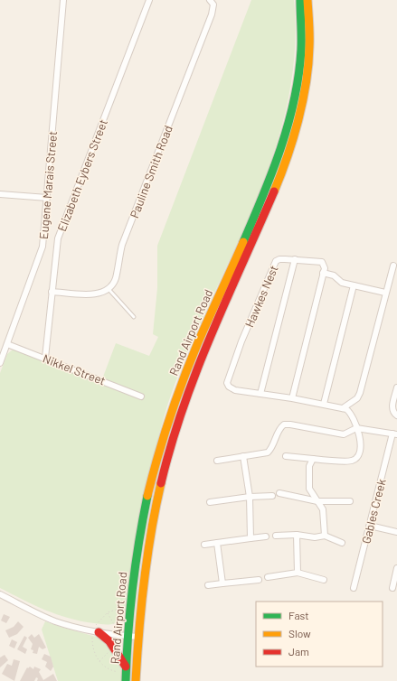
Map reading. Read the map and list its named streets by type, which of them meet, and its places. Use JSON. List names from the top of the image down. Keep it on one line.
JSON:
{"streets":{"main road":["Rand Airport Road"],"street":["Pauline Smith Road","Elizabeth Eybers Street","Eugene Marais Street","Hawkes Nest","Nikkel Street","Gables Creek"]},"crossings":[["Elizabeth Eybers Street","Nikkel Street"],["Eugene Marais Street","Nikkel Street"]],"legend":["Fast","Slow","Jam"]}
